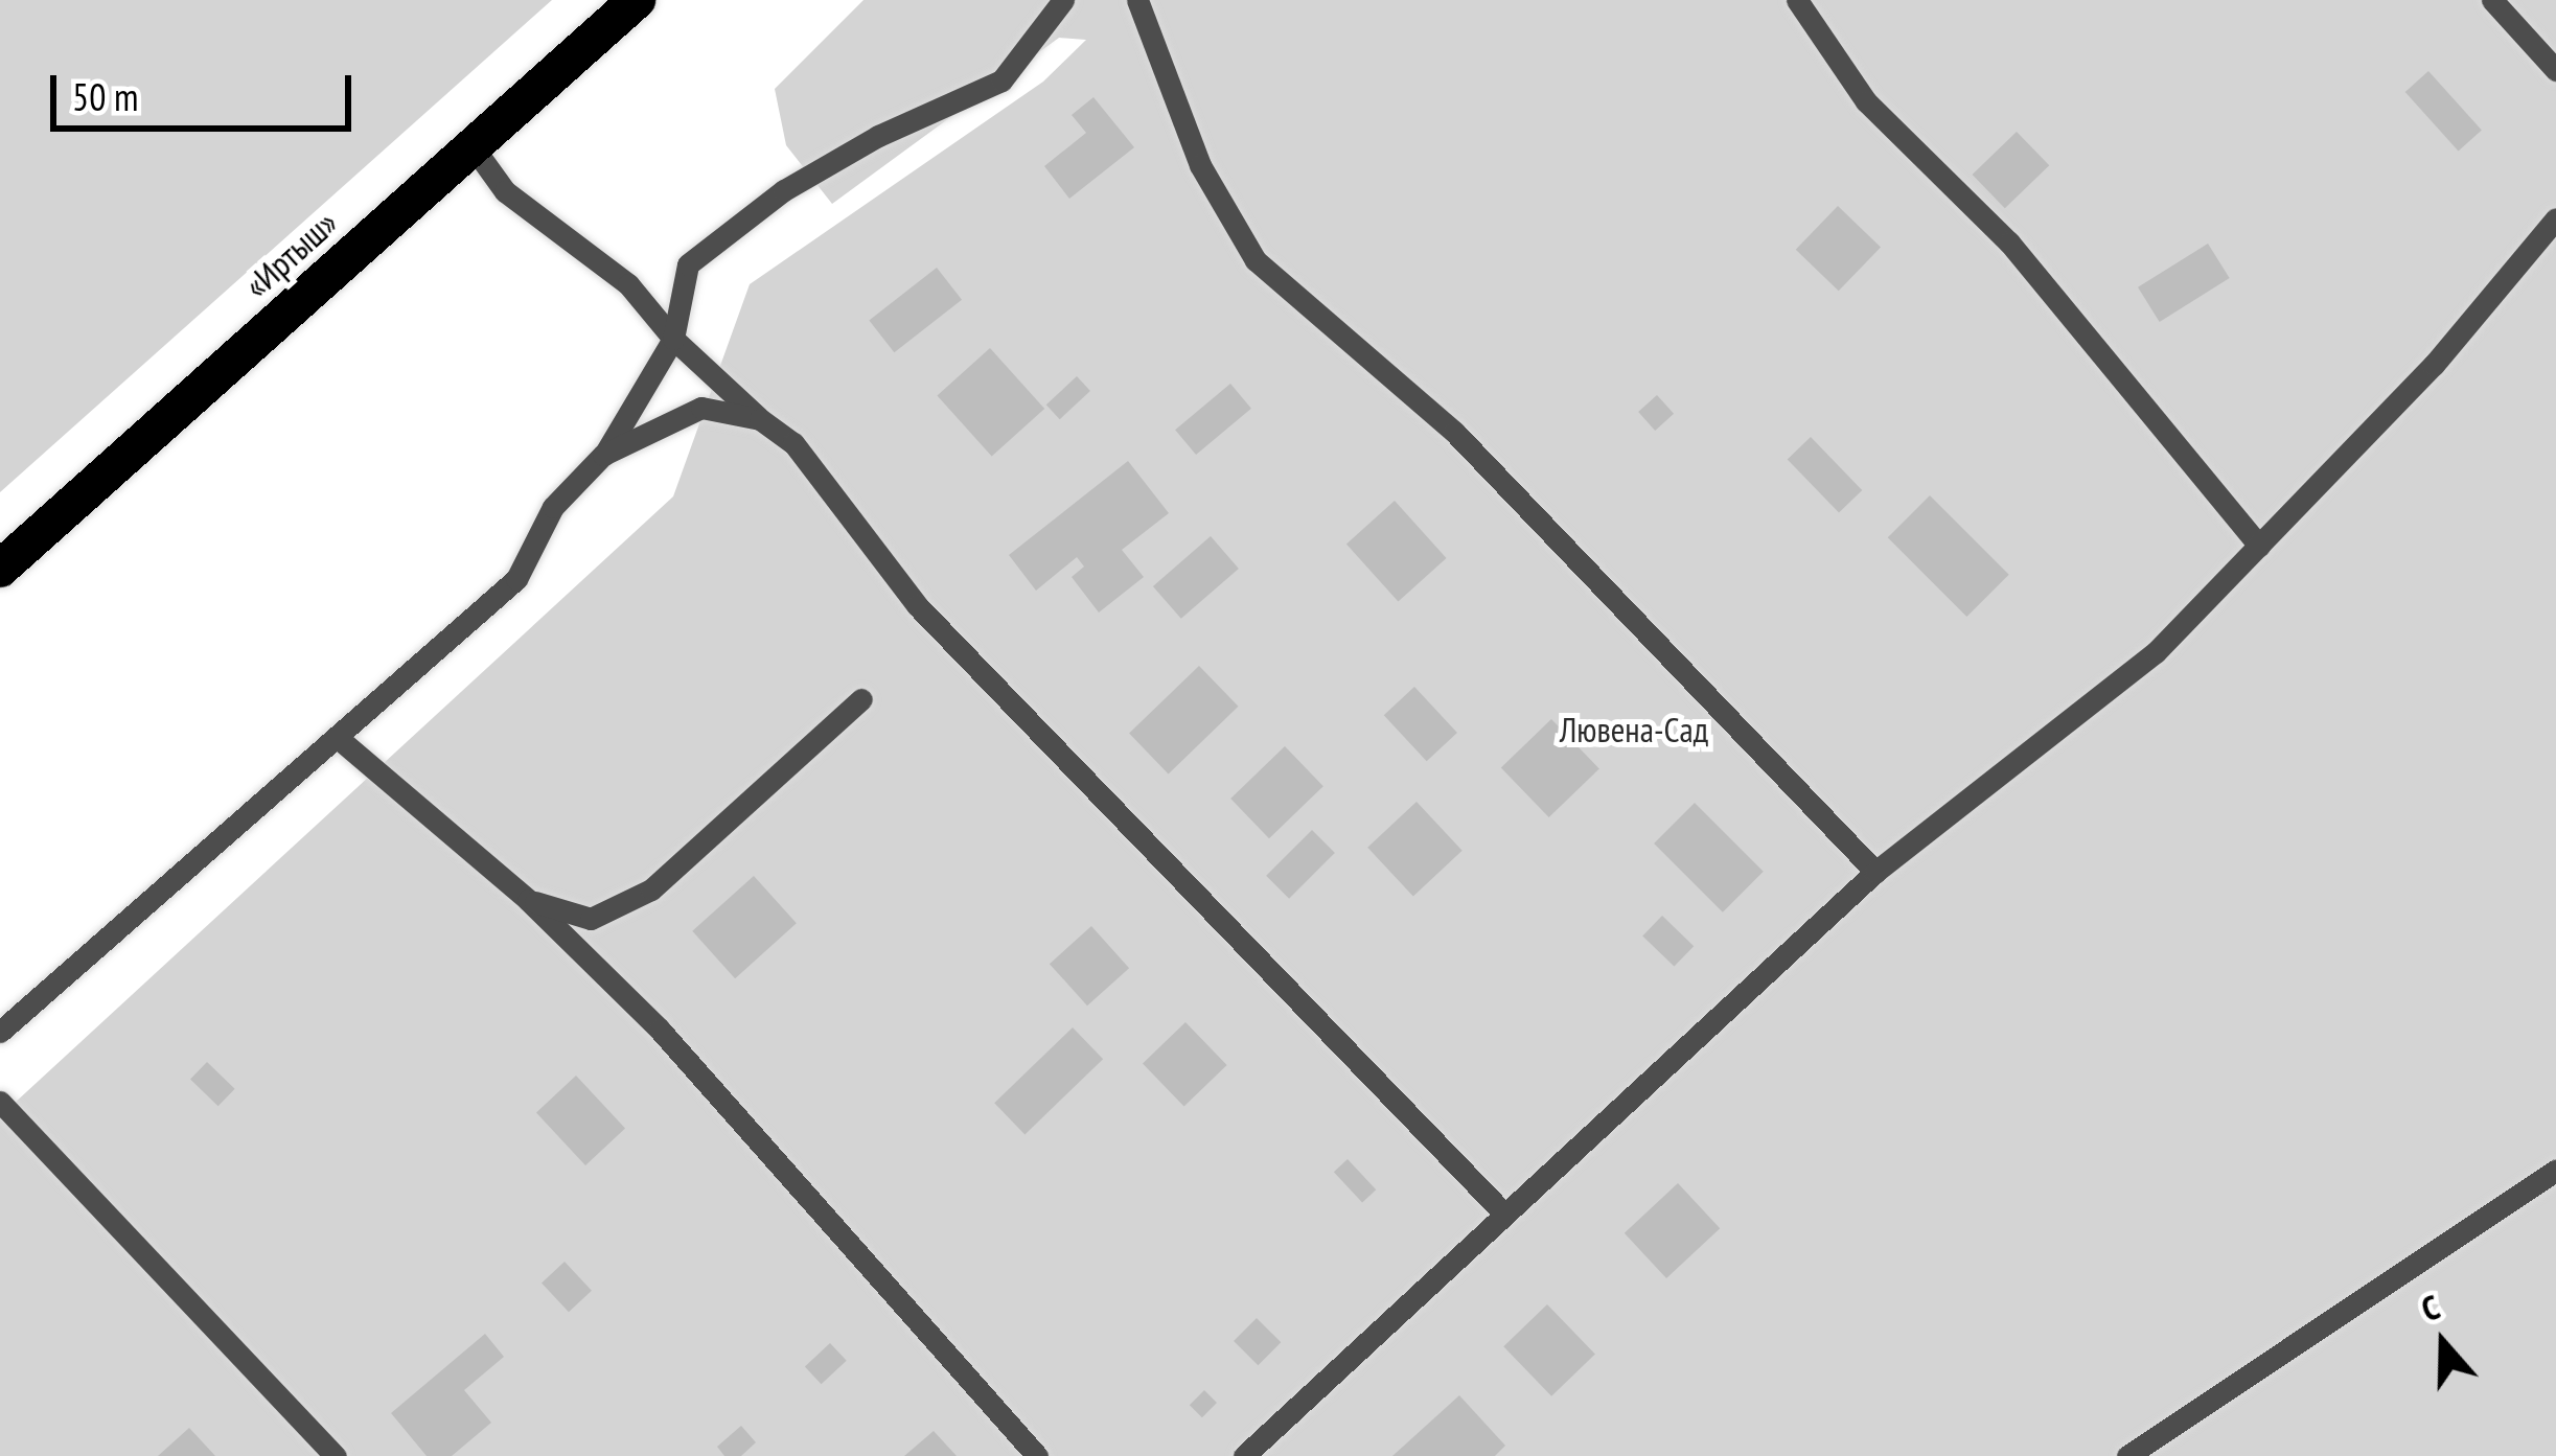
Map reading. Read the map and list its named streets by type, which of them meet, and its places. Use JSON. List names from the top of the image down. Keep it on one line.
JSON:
{"streets":{"highway":["«Иртыш»"]},"parks":["Лювена-Сад"],"scale_bar":"50 m","north":"top"}
